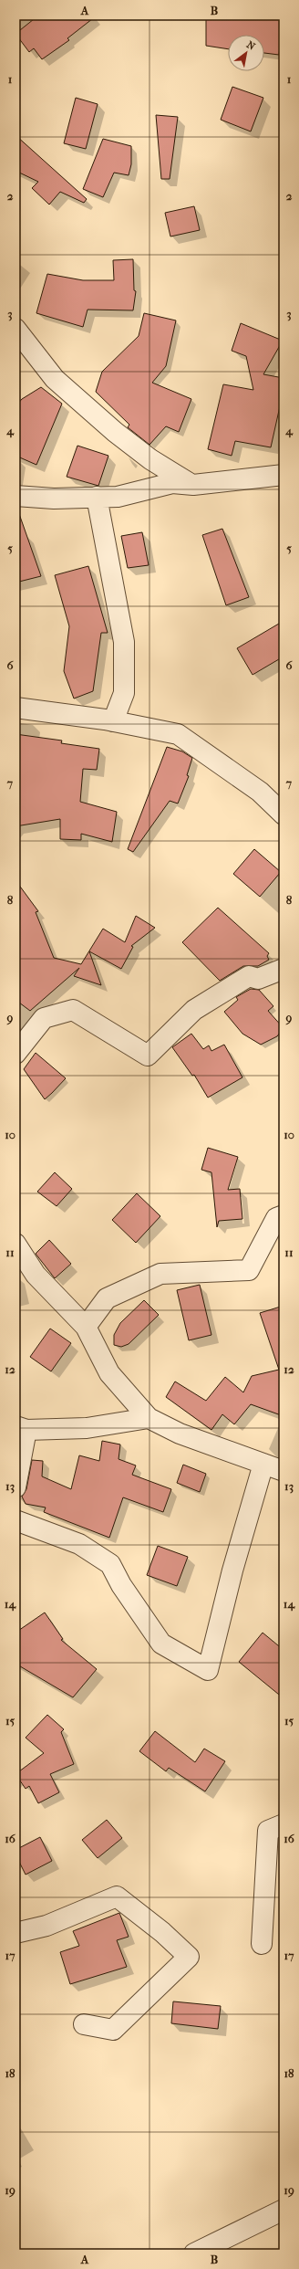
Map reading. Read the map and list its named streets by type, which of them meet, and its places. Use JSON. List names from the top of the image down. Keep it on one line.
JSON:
{"north":"top right","grid":{"columns":["A","B"],"rows":["1","2","3","4","5","6","7","8","9","10","11","12","13","14","15","16","17","18","19"]}}
